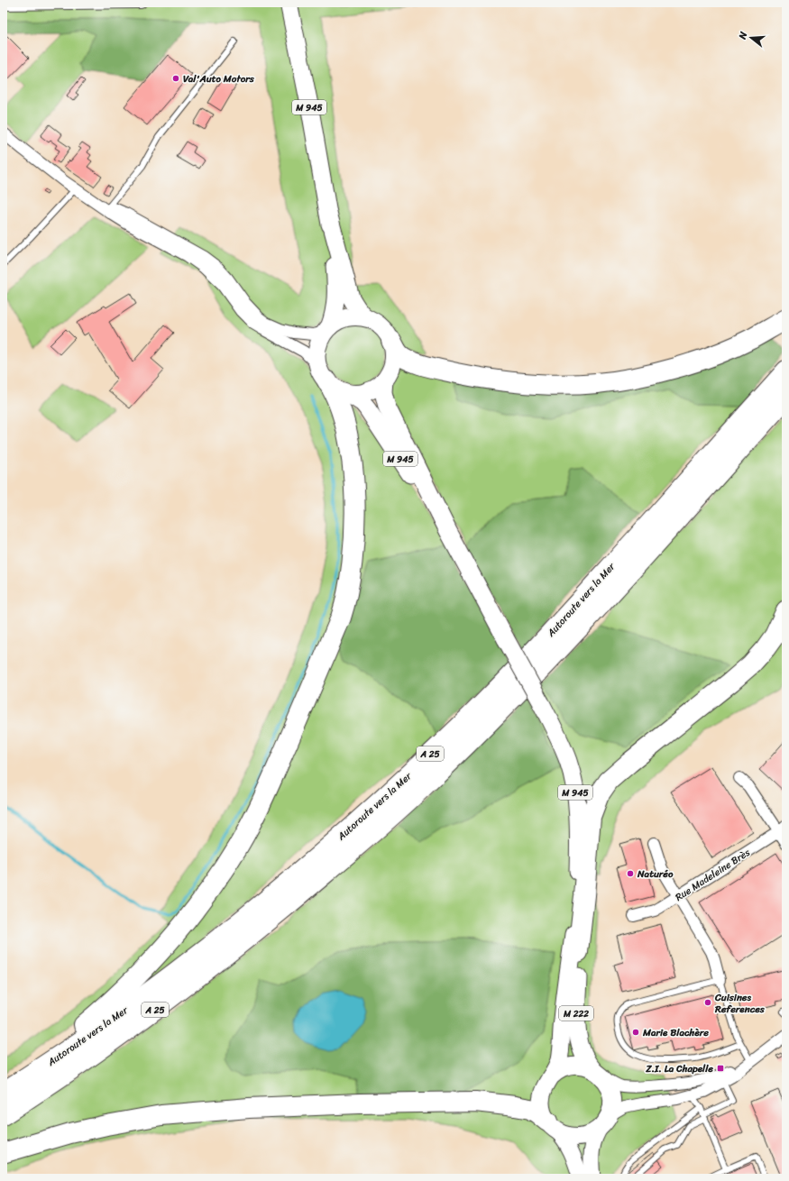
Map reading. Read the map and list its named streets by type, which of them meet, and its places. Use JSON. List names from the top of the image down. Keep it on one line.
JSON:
{"streets":{"highway":["Autoroute vers la Mer","A 25"],"main road":["M 945","M 222"],"street":["Rue Madeleine Brès"]},"crossings":[["M 945","M 222"]],"places":{"other":["Val'Auto Motors","Naturéo","Cuisines References","Marie Blachère"],"transit":["Z.I. La Chapelle"]},"north":"left"}
